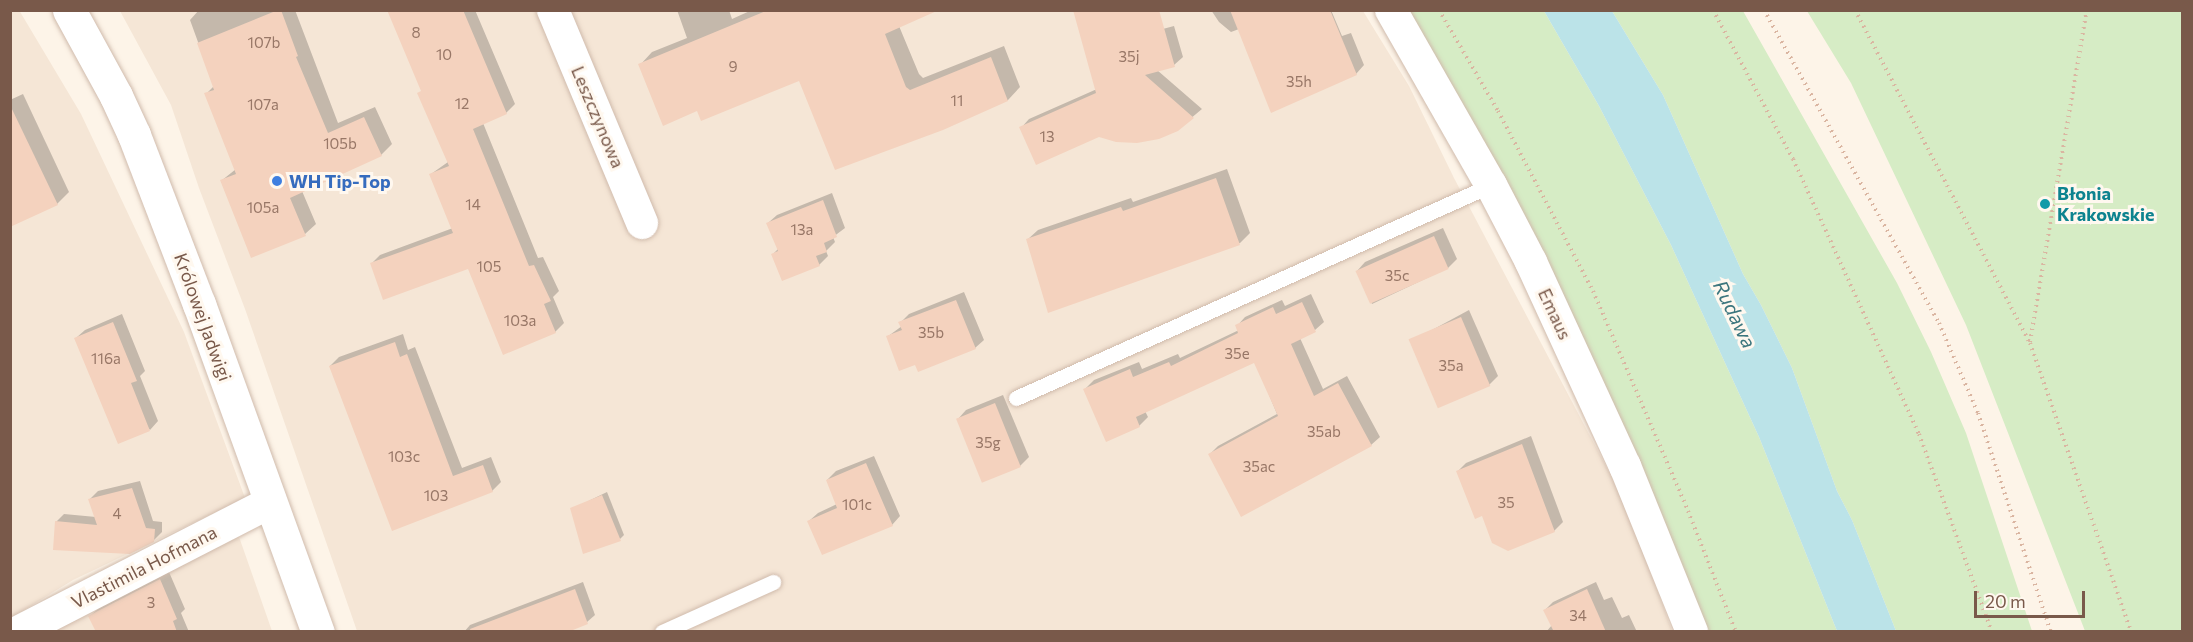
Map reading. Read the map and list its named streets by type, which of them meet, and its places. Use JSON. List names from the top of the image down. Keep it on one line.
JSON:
{"streets":{"street":["Leszczynowa","Emaus","Królowej Jadwigi","Vlastimila Hofmana"]},"crossings":[["Królowej Jadwigi","Vlastimila Hofmana"]],"water":["Rudawa"],"places":["WH Tip-Top","Błonia Krakowskie"],"house_numbers":["8","107b","10","35j","9","35h","11","12","107a","13","105b","14","105a","13a","105","35c","103a","35b","35e","116a","35a","35ab","35g","103c","35ac","103","35","101c","4","3","34"],"scale_bar":"20 m"}
